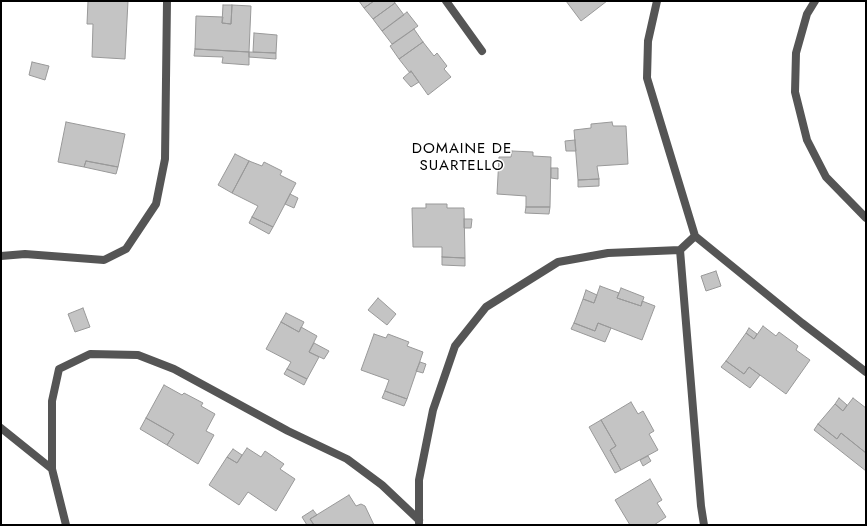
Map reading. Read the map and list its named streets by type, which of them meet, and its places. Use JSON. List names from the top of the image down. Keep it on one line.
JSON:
{"districts":["DOMAINE DE SUARTELLO"]}
